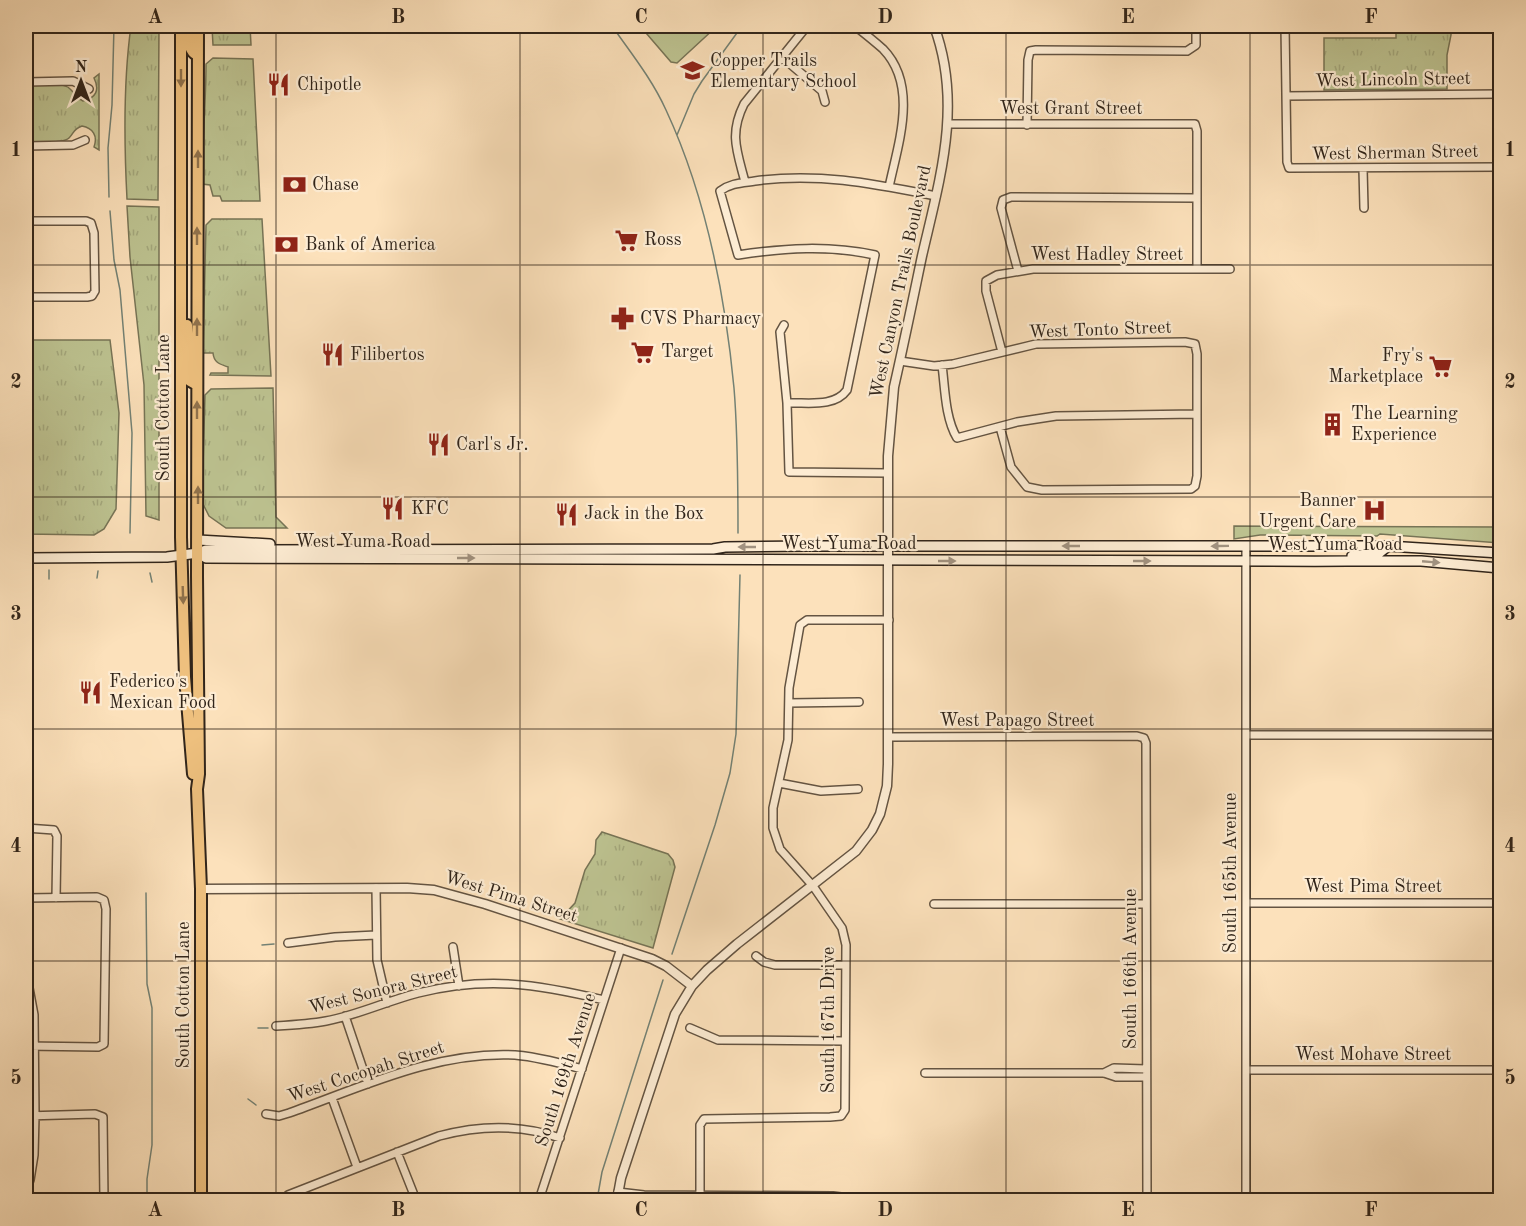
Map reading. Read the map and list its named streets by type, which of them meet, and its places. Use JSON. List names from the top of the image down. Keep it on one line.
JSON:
{"streets":{"main road":["South Cotton Lane","West Yuma Road"],"street":["West Lincoln Street","West Grant Street","West Sherman Street","West Hadley Street","West Canyon Trails Boulevard","West Tonto Street","West Papago Street","South 165th Avenue","West Pima Street","South 166th Avenue","West Sonora Street","South 167th Drive","West Mohave Street","South 169th Avenue","West Cocopah Street"]},"crossings":[["West Lincoln Street","West Sherman Street"],["West Grant Street","West Canyon Trails Boulevard"],["West Hadley Street","West Tonto Street"],["West Canyon Trails Boulevard","West Tonto Street"],["West Canyon Trails Boulevard","West Yuma Road"],["West Canyon Trails Boulevard","West Papago Street"],["West Canyon Trails Boulevard","West Pima Street"],["West Canyon Trails Boulevard","South 167th Drive"],["South Cotton Lane","West Yuma Road"],["South Cotton Lane","West Pima Street"],["West Yuma Road","South 165th Avenue"],["West Papago Street","South 166th Avenue"],["South 165th Avenue","West Pima Street"],["South 165th Avenue","West Mohave Street"],["West Pima Street","South 169th Avenue"],["West Sonora Street","South 169th Avenue"],["South 169th Avenue","West Cocopah Street"]],"places":{"school or university":["Copper Trails Elementary School"],"restaurant":["Chipotle","Filibertos","Carl's Jr.","KFC","Jack in the Box","Federico's Mexican Food"],"bank":["Chase","Bank of America"],"supermarket":["Ross","Target","Fry's Marketplace"],"pharmacy":["CVS Pharmacy"],"building":["The Learning Experience"],"hospital":["Banner Urgent Care"]},"north":"top","grid":{"columns":["A","B","C","D","E","F"],"rows":["1","2","3","4","5"]}}
